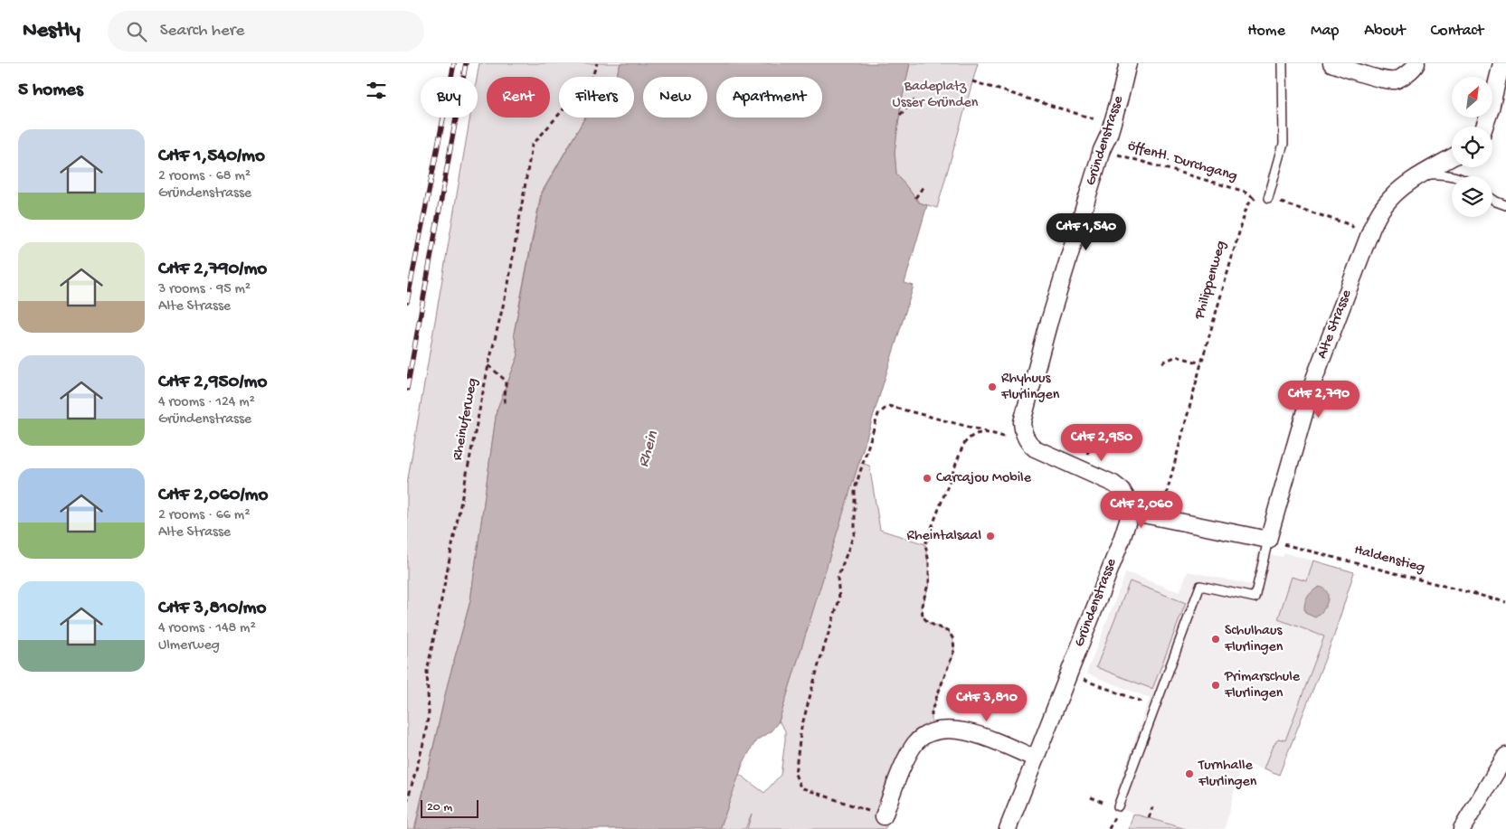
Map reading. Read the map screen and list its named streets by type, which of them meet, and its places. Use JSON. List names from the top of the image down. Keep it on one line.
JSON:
{"streets":{"street":["Gründenstrasse","Alte Strasse"],"path":["öffentl. Durchgang","Philippenweg","Rheinuferweg","Haldenstieg"]},"crossings":[["Gründenstrasse","öffentl. Durchgang"],["öffentl. Durchgang","Philippenweg"],["Alte Strasse","Haldenstieg"]],"water":["Rhein"],"parks":["Badeplatz Usser Gründen"],"places":["Rhyhuus Flurlingen","Carcajou Mobile","Rheintalsaal","Schulhaus Flurlingen","Primarschule Flurlingen","Turnhalle Flurlingen"],"scale_bar":"20 m","north":"top right","page":{"header":"Nestly","search":"Search here","nav":["Home","Map","About","Contact"],"heading":"5 homes","chip":["Buy","Rent","Filters","New","Apartment"],"list":[{"name":"CHF 1,540/mo","note":"2 rooms · 68 m² · Gründenstrasse"},{"name":"CHF 2,790/mo","note":"3 rooms · 95 m² · Alte Strasse"},{"name":"CHF 2,950/mo","note":"4 rooms · 124 m² · Gründenstrasse"},{"name":"CHF 2,060/mo","note":"2 rooms · 66 m² · Alte Strasse"},{"name":"CHF 3,810/mo","note":"4 rooms · 148 m² · Ulmerweg"}],"price":["CHF 1,540","CHF 2,790","CHF 2,950","CHF 2,060","CHF 3,810"],"scale":"20 m"}}
